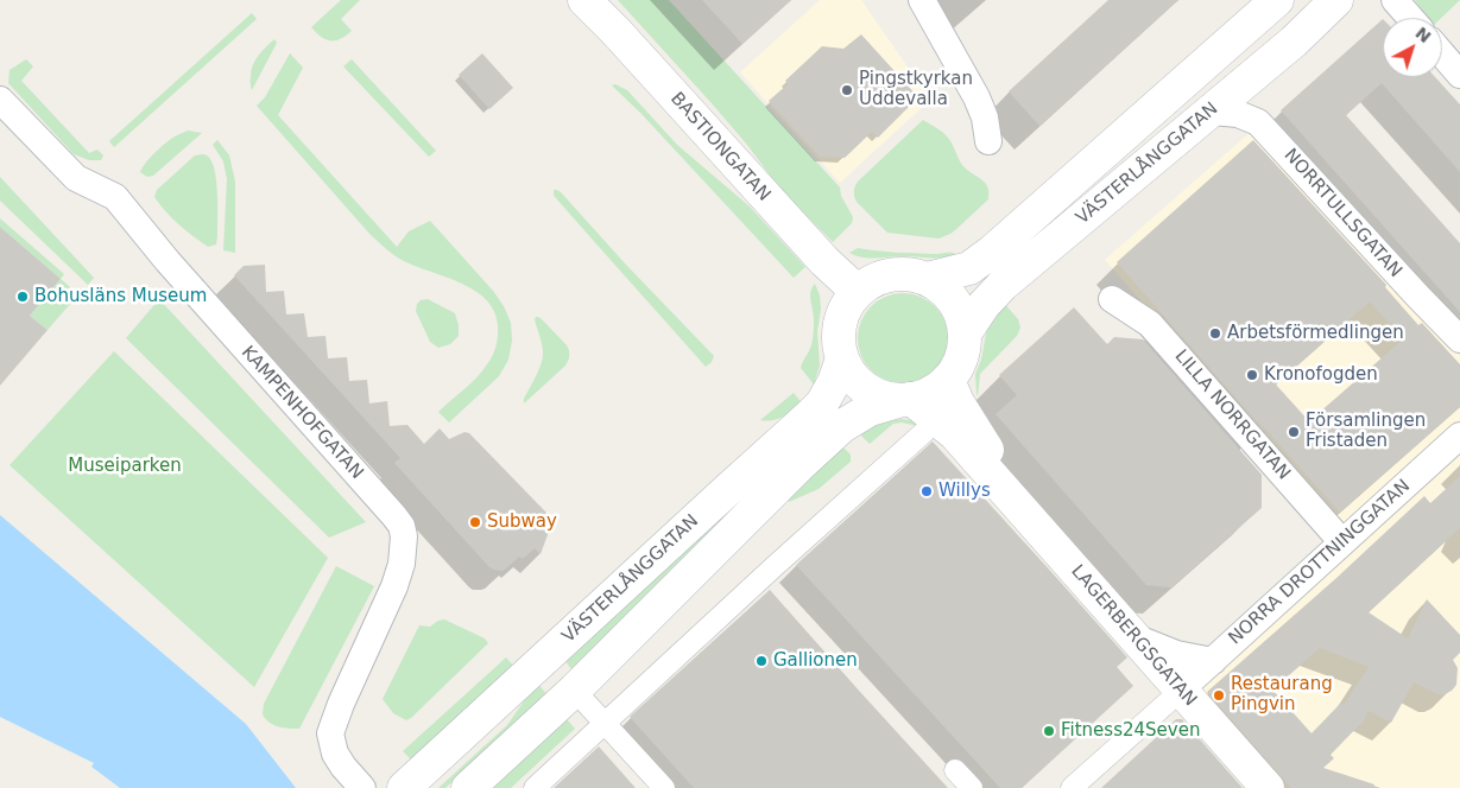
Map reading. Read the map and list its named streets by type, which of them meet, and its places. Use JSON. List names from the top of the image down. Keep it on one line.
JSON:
{"streets":{"main road":["BASTIONGATAN","VÄSTERLÅNGGATAN","LAGERBERGSGATAN"],"street":["NORRTULLSGATAN","KAMPENHOFGATAN","LILLA NORRGATAN","NORRA DROTTNINGGATAN"]},"crossings":[["BASTIONGATAN","VÄSTERLÅNGGATAN"],["BASTIONGATAN","LAGERBERGSGATAN"],["VÄSTERLÅNGGATAN","NORRTULLSGATAN"],["VÄSTERLÅNGGATAN","LAGERBERGSGATAN"],["LILLA NORRGATAN","NORRA DROTTNINGGATAN"],["NORRA DROTTNINGGATAN","LAGERBERGSGATAN"]],"parks":["Museiparken"],"places":["Pingstkyrkan Uddevalla","Bohusläns Museum","Arbetsförmedlingen","Kronofogden","Församlingen Fristaden","Willys","Subway","Gallionen","Restaurang Pingvin","Fitness24Seven"],"north":"top right"}
